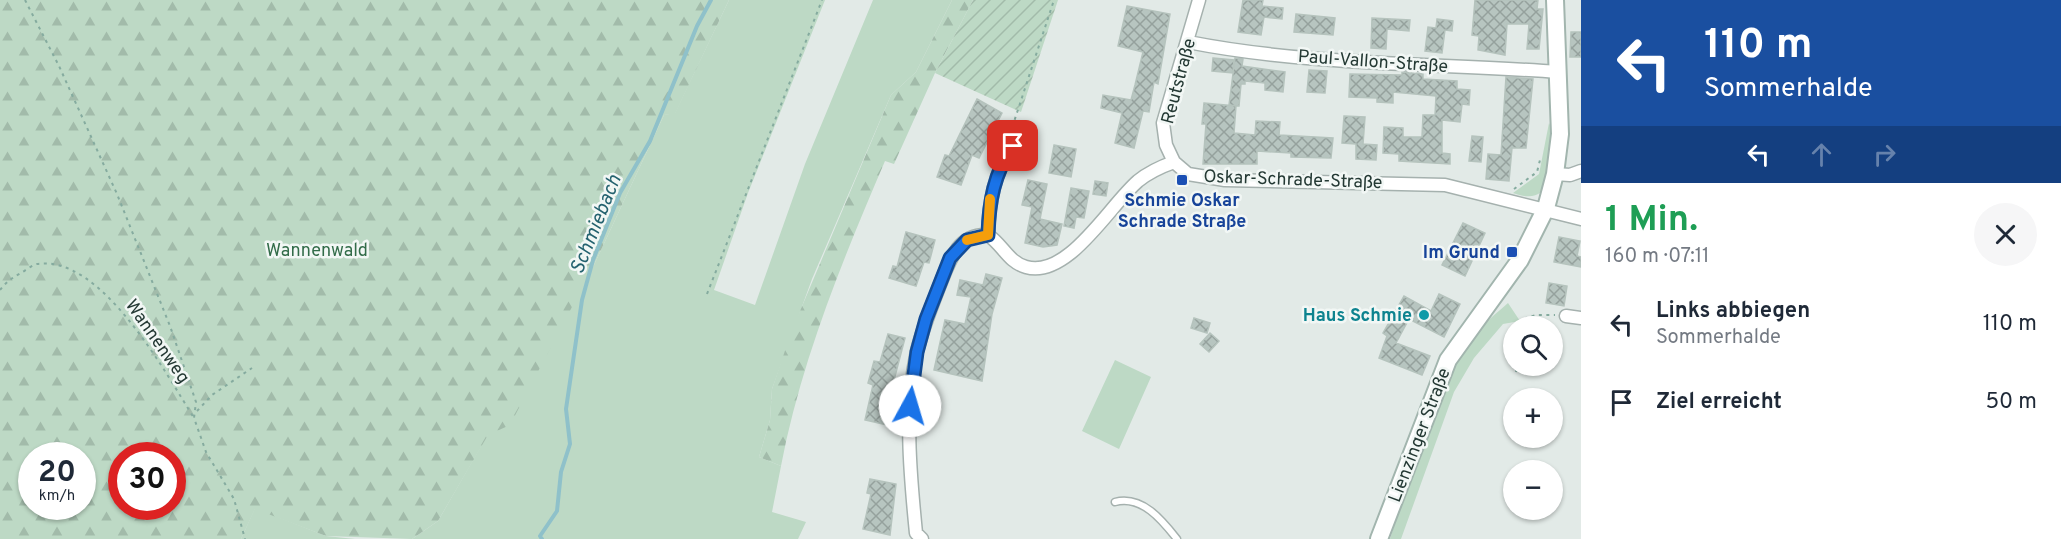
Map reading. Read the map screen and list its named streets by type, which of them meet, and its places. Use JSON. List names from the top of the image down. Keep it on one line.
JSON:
{"streets":{"street":["Paul-Vallon-Straße","Reutstraße","Oskar-Schrade-Straße","Lienzinger Straße"],"path":["Wannenweg"]},"crossings":[["Paul-Vallon-Straße","Reutstraße"],["Paul-Vallon-Straße","Lienzinger Straße"],["Reutstraße","Oskar-Schrade-Straße"],["Oskar-Schrade-Straße","Lienzinger Straße"]],"water":["Schmiebach"],"parks":["Wannenwald"],"places":{"transit":["Schmie Oskar Schrade Straße","Im Grund"],"other":["Haus Schmie"]},"page":{"turn":["110 m","Sommerhalde"],"heading":["1 Min.","160 m · 07:11"],"list":[{"name":"Links abbiegen","note":"Sommerhalde","value":"110 m"},{"name":"Ziel erreicht","value":"50 m"}],"map_buttons":["+","−"],"speed":"20 km/h","limit":"30"}}
